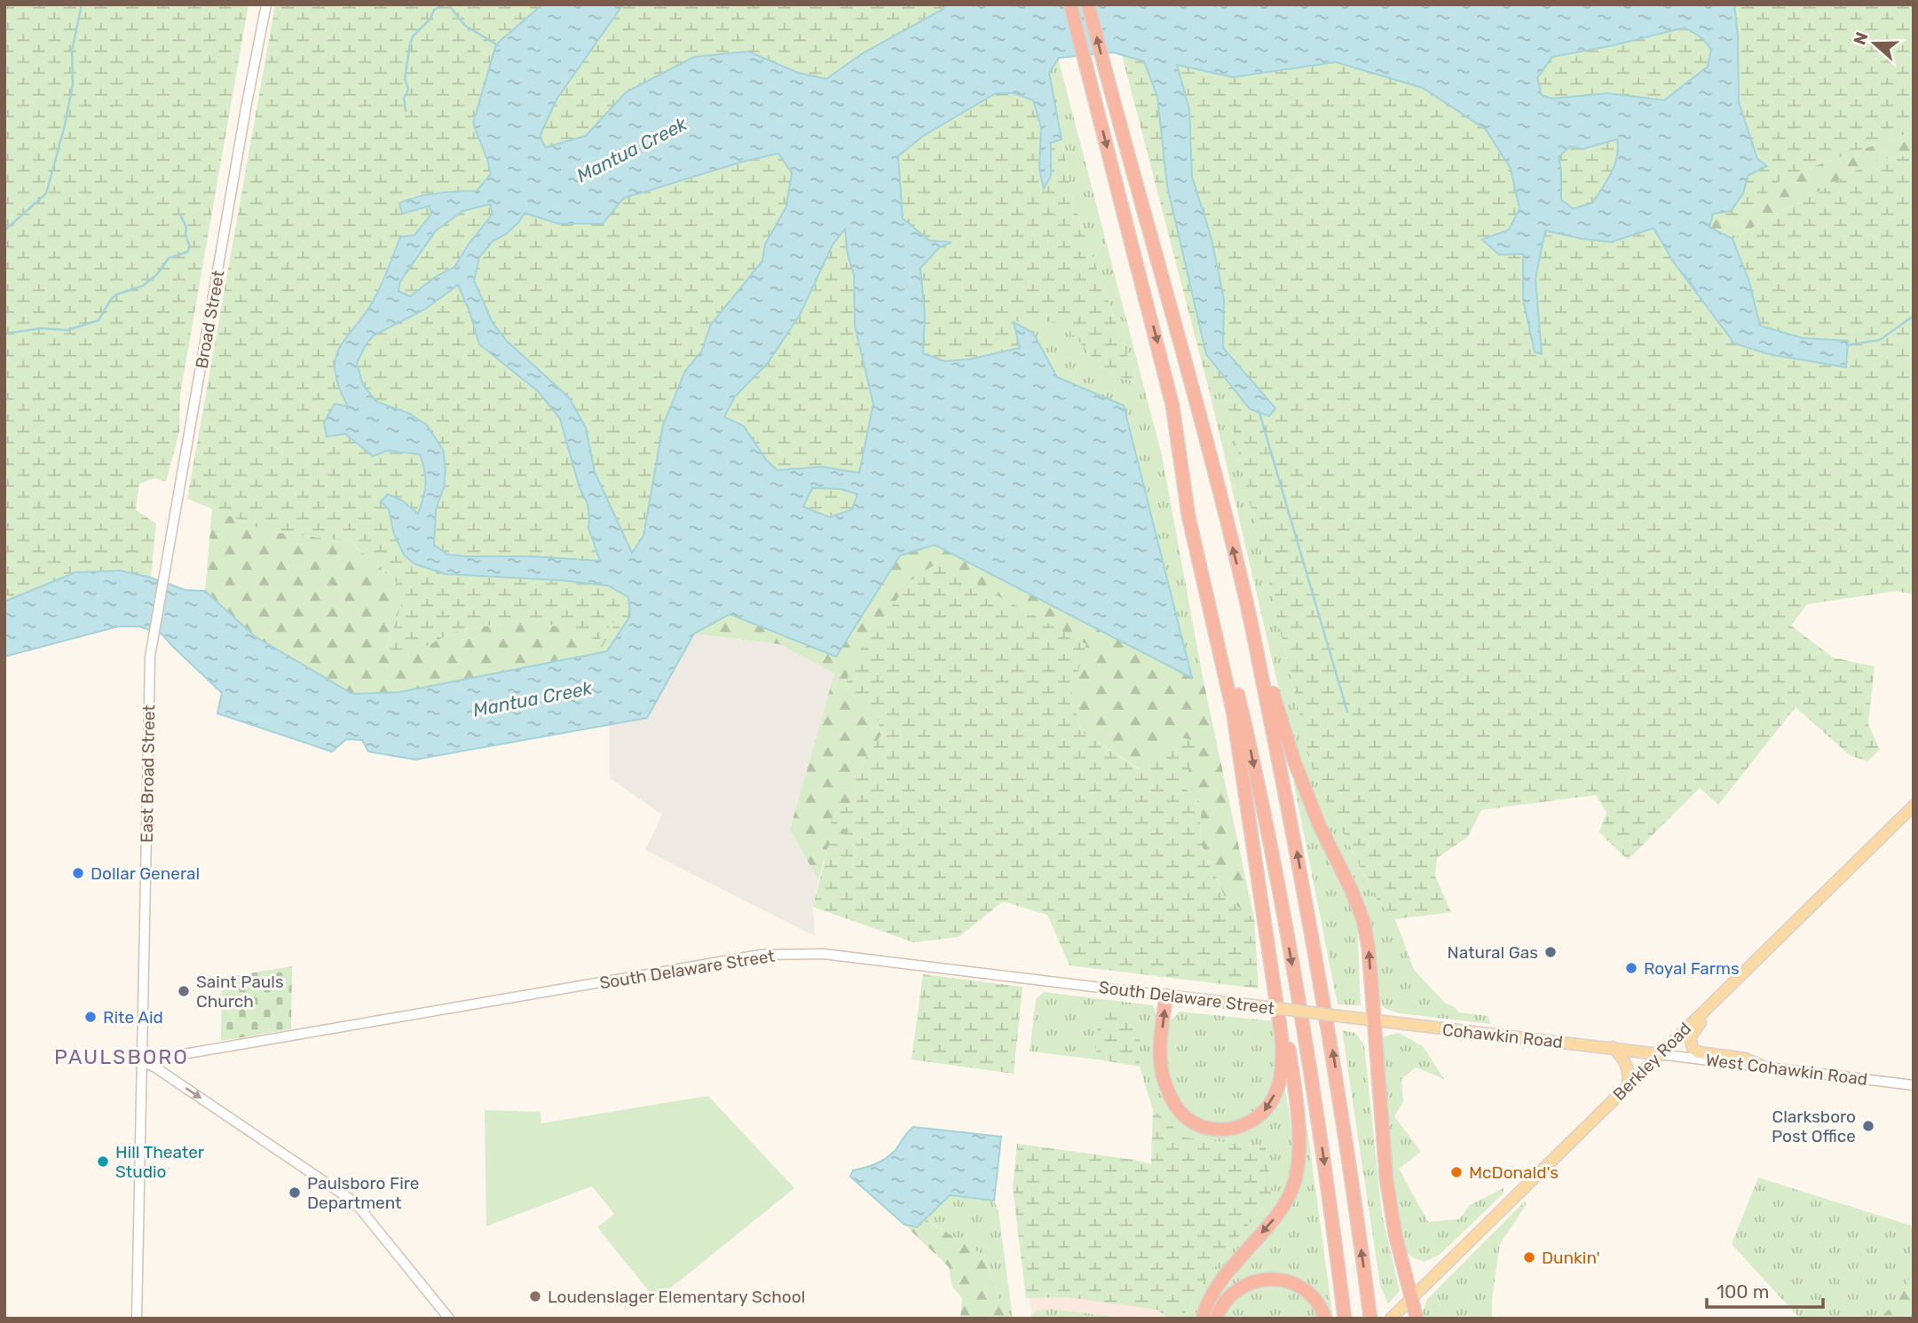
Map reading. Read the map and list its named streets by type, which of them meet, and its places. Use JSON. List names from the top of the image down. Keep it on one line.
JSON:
{"streets":{"main road":["Broad Street","East Broad Street","South Delaware Street","Cohawkin Road","Berkley Road","West Cohawkin Road"]},"crossings":[["Broad Street","East Broad Street"],["East Broad Street","South Delaware Street"],["South Delaware Street","Cohawkin Road"],["Cohawkin Road","Berkley Road"],["Cohawkin Road","West Cohawkin Road"],["Berkley Road","West Cohawkin Road"]],"districts":["PAULSBORO"],"water":["Mantua Creek"],"places":["Dollar General","Natural Gas","Royal Farms","Saint Pauls Church","Rite Aid","Clarksboro Post Office","Hill Theater Studio","McDonald's","Paulsboro Fire Department","Dunkin'","Loudenslager Elementary School"],"scale_bar":"100 m","north":"left"}
